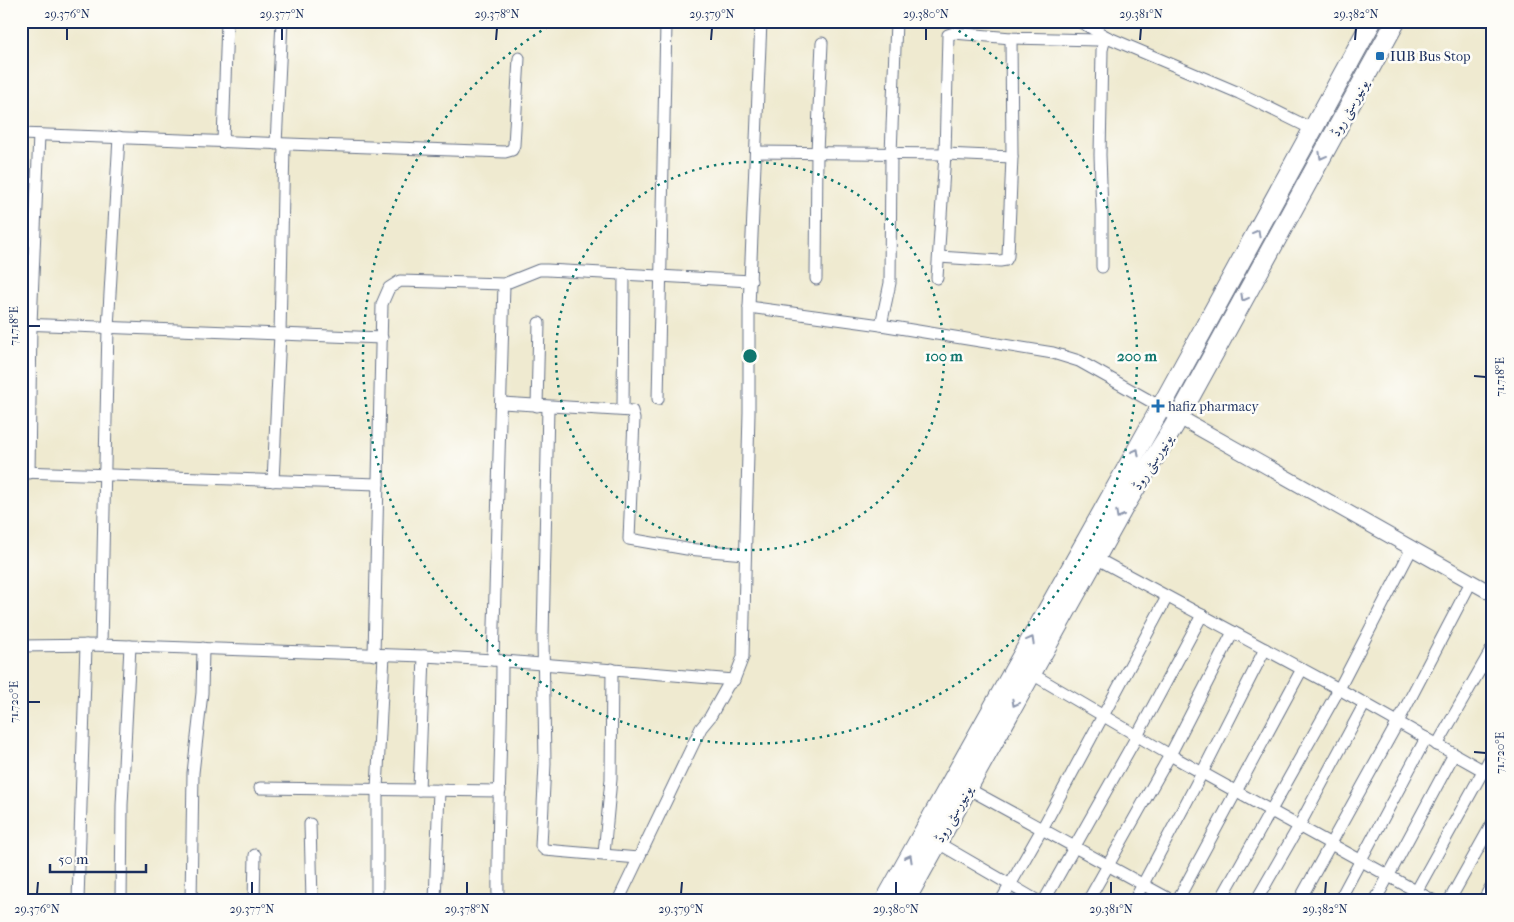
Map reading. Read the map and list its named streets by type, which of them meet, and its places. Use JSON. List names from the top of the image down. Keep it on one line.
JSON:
{"streets":{"highway":["یونیورسٹی روڈ"]},"places":{"transit":["IUB Bus Stop"],"health":["hafiz pharmacy"]},"scale_bar":"50 m","coordinates":["29.376°N","29.377°N","29.378°N","29.379°N","29.380°N","29.381°N","29.382°N","71.718°E","71.720°E"],"rings":["100 m","200 m"]}
